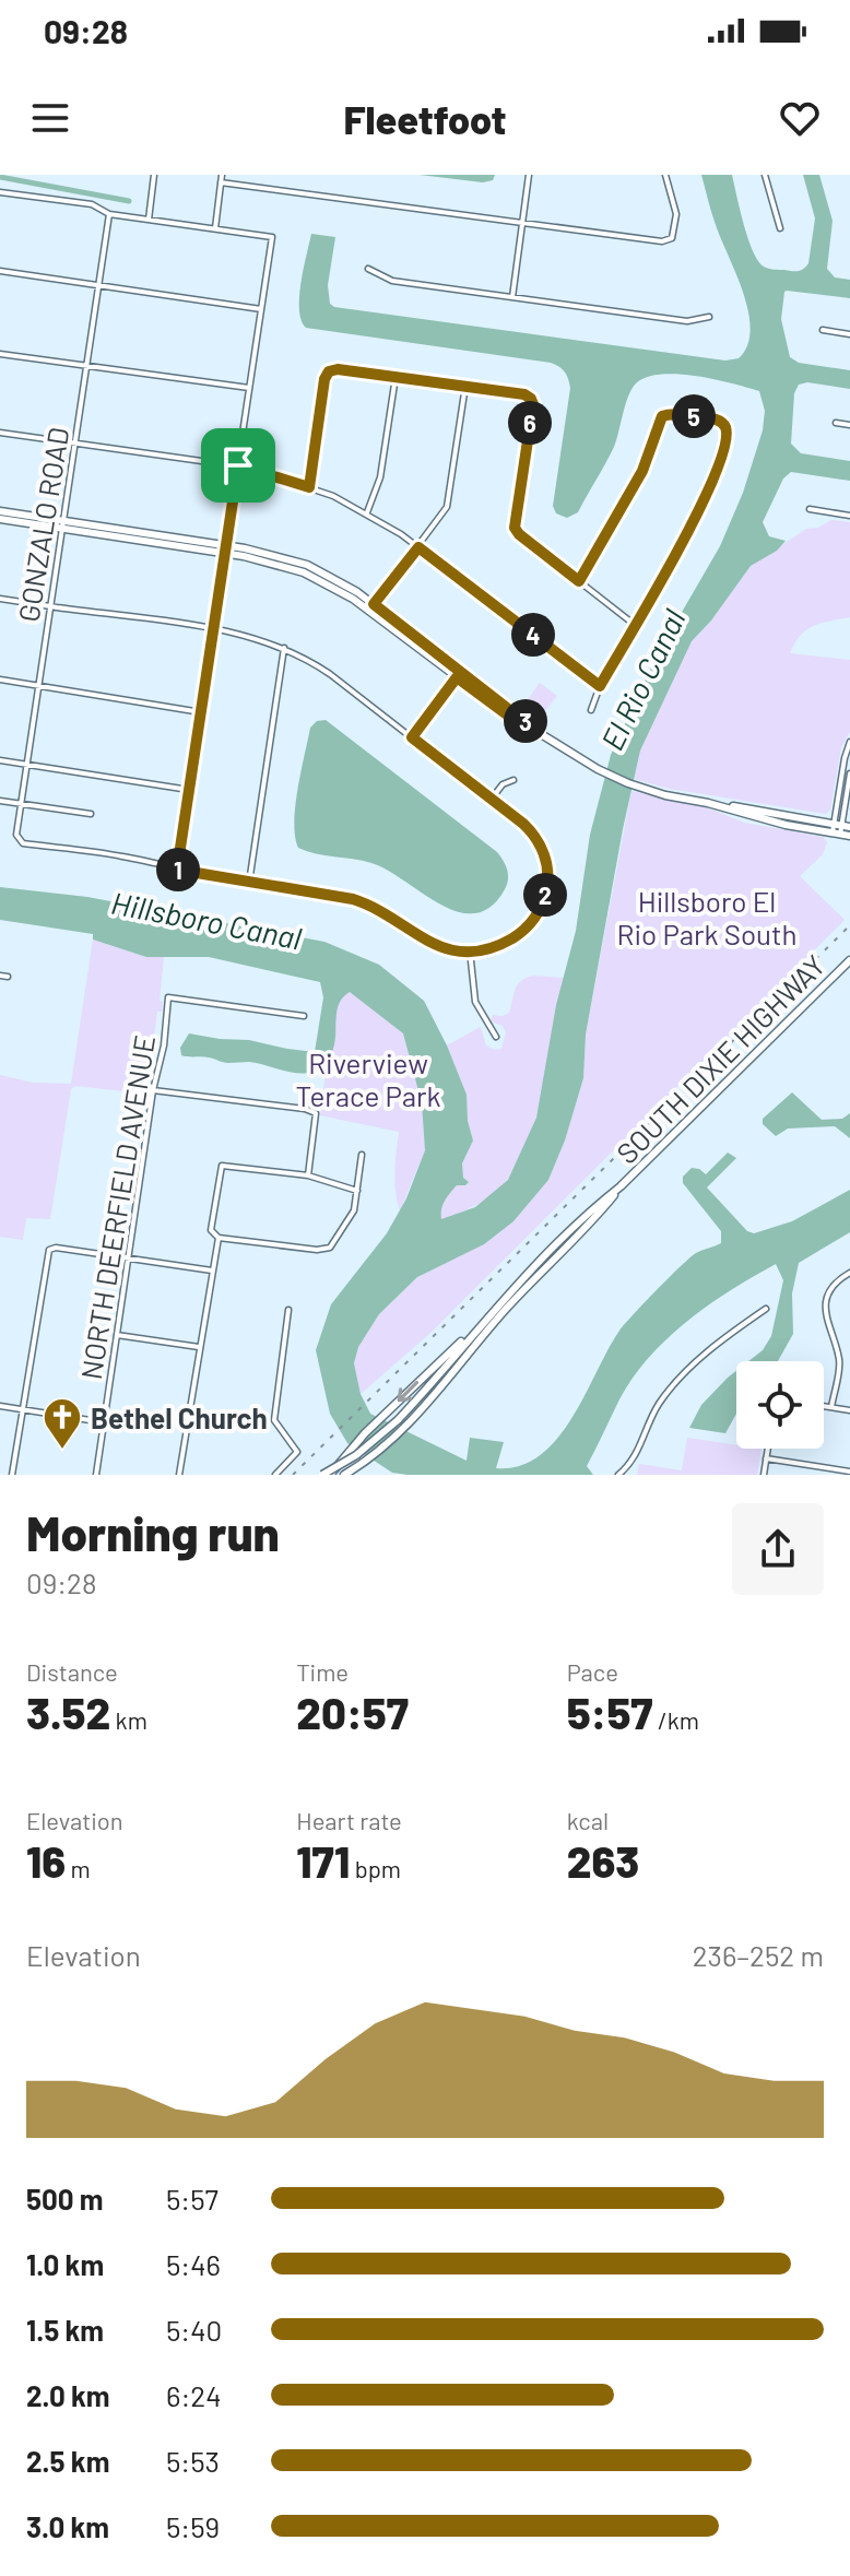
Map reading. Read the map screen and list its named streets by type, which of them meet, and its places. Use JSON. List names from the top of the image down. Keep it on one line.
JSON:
{"streets":{"main road":["SOUTH DIXIE HIGHWAY"],"street":["GONZALO ROAD","NORTH DEERFIELD AVENUE"]},"water":["El Rio Canal","Hillsboro Canal"],"parks":["Hillsboro El Rio Park South","Riverview Terace Park"],"places":{"church":["Bethel Church"]},"page":{"status":"09:28","header":"Fleetfoot","pins":["5","6","4","3","1","2"],"heading":["Morning run","09:28"],"stats":[["Distance","3.52 km"],["Time","20:57"],["Pace","5:57 /km"],["Elevation","16 m"],["Heart rate","171 bpm"],["kcal","263"]],"chart":["Elevation","236–252 m"],"list":[{"name":"500 m","note":"5:57"},{"name":"1.0 km","note":"5:46"},{"name":"1.5 km","note":"5:40"},{"name":"2.0 km","note":"6:24"},{"name":"2.5 km","note":"5:53"},{"name":"3.0 km","note":"5:59"}]}}
